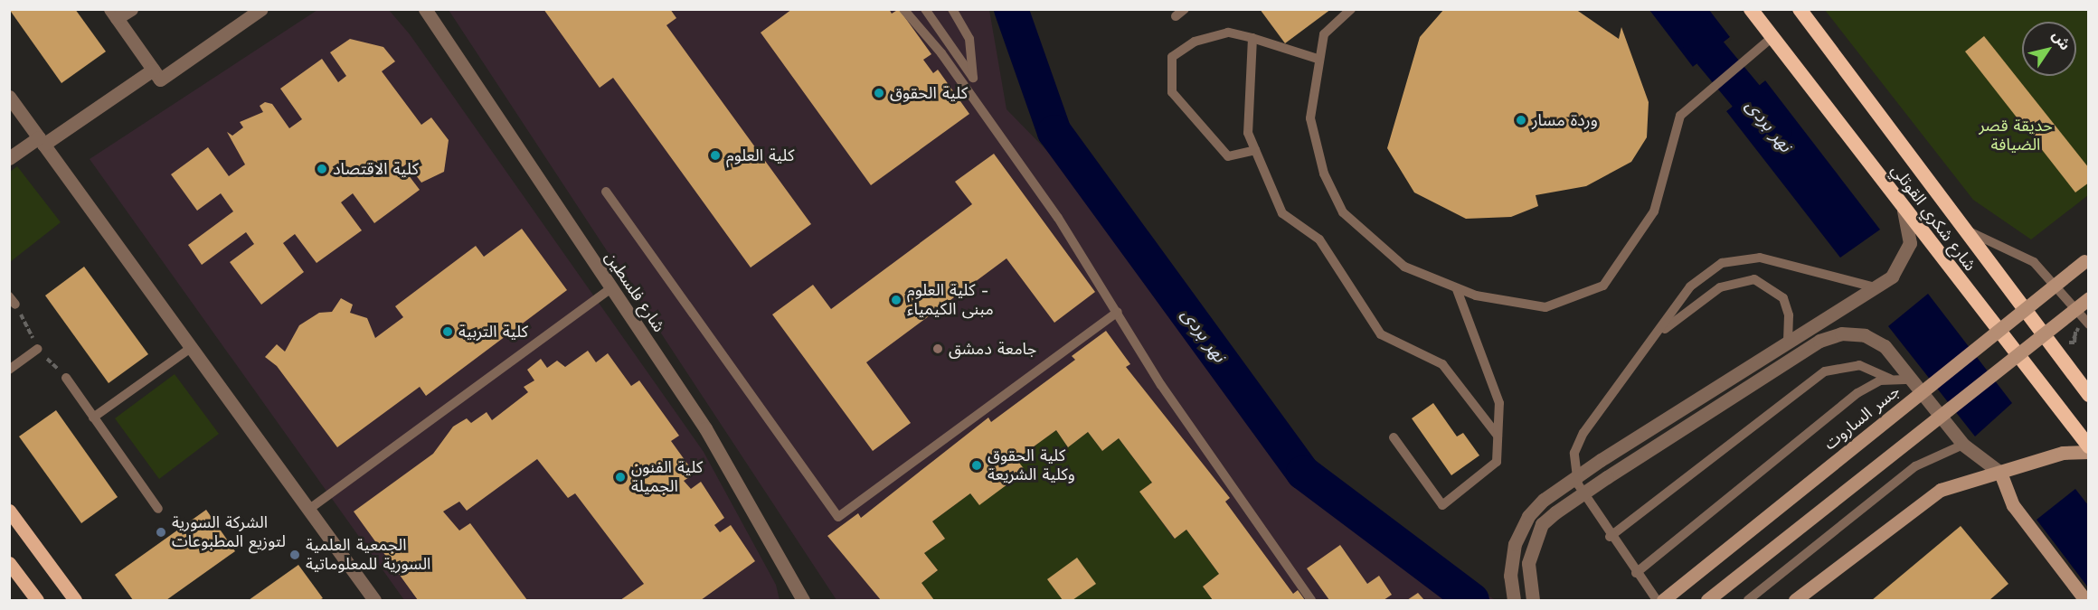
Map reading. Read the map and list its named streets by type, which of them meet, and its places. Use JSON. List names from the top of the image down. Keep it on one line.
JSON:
{"streets":{"highway":["شارع شكري القوتلي"],"main road":["جسر الساروت"],"street":["شارع فلسطين"]},"water":["نهر بردى"],"parks":["حديقة قصر الضيافة"],"places":["كلية الحقوق","وردة مسار","كلية العلوم","كلية الاقتصاد","كلية العلوم - مبنى الكيمياء","كلية التربية","جامعة دمشق","كلية الحقوق وكلية الشريعة","كلية الفنون الجميلة","الشركة السورية لتوزيع المطبوعات","الجمعية العلمية السورية للمعلوماتية"],"north":"top right"}
